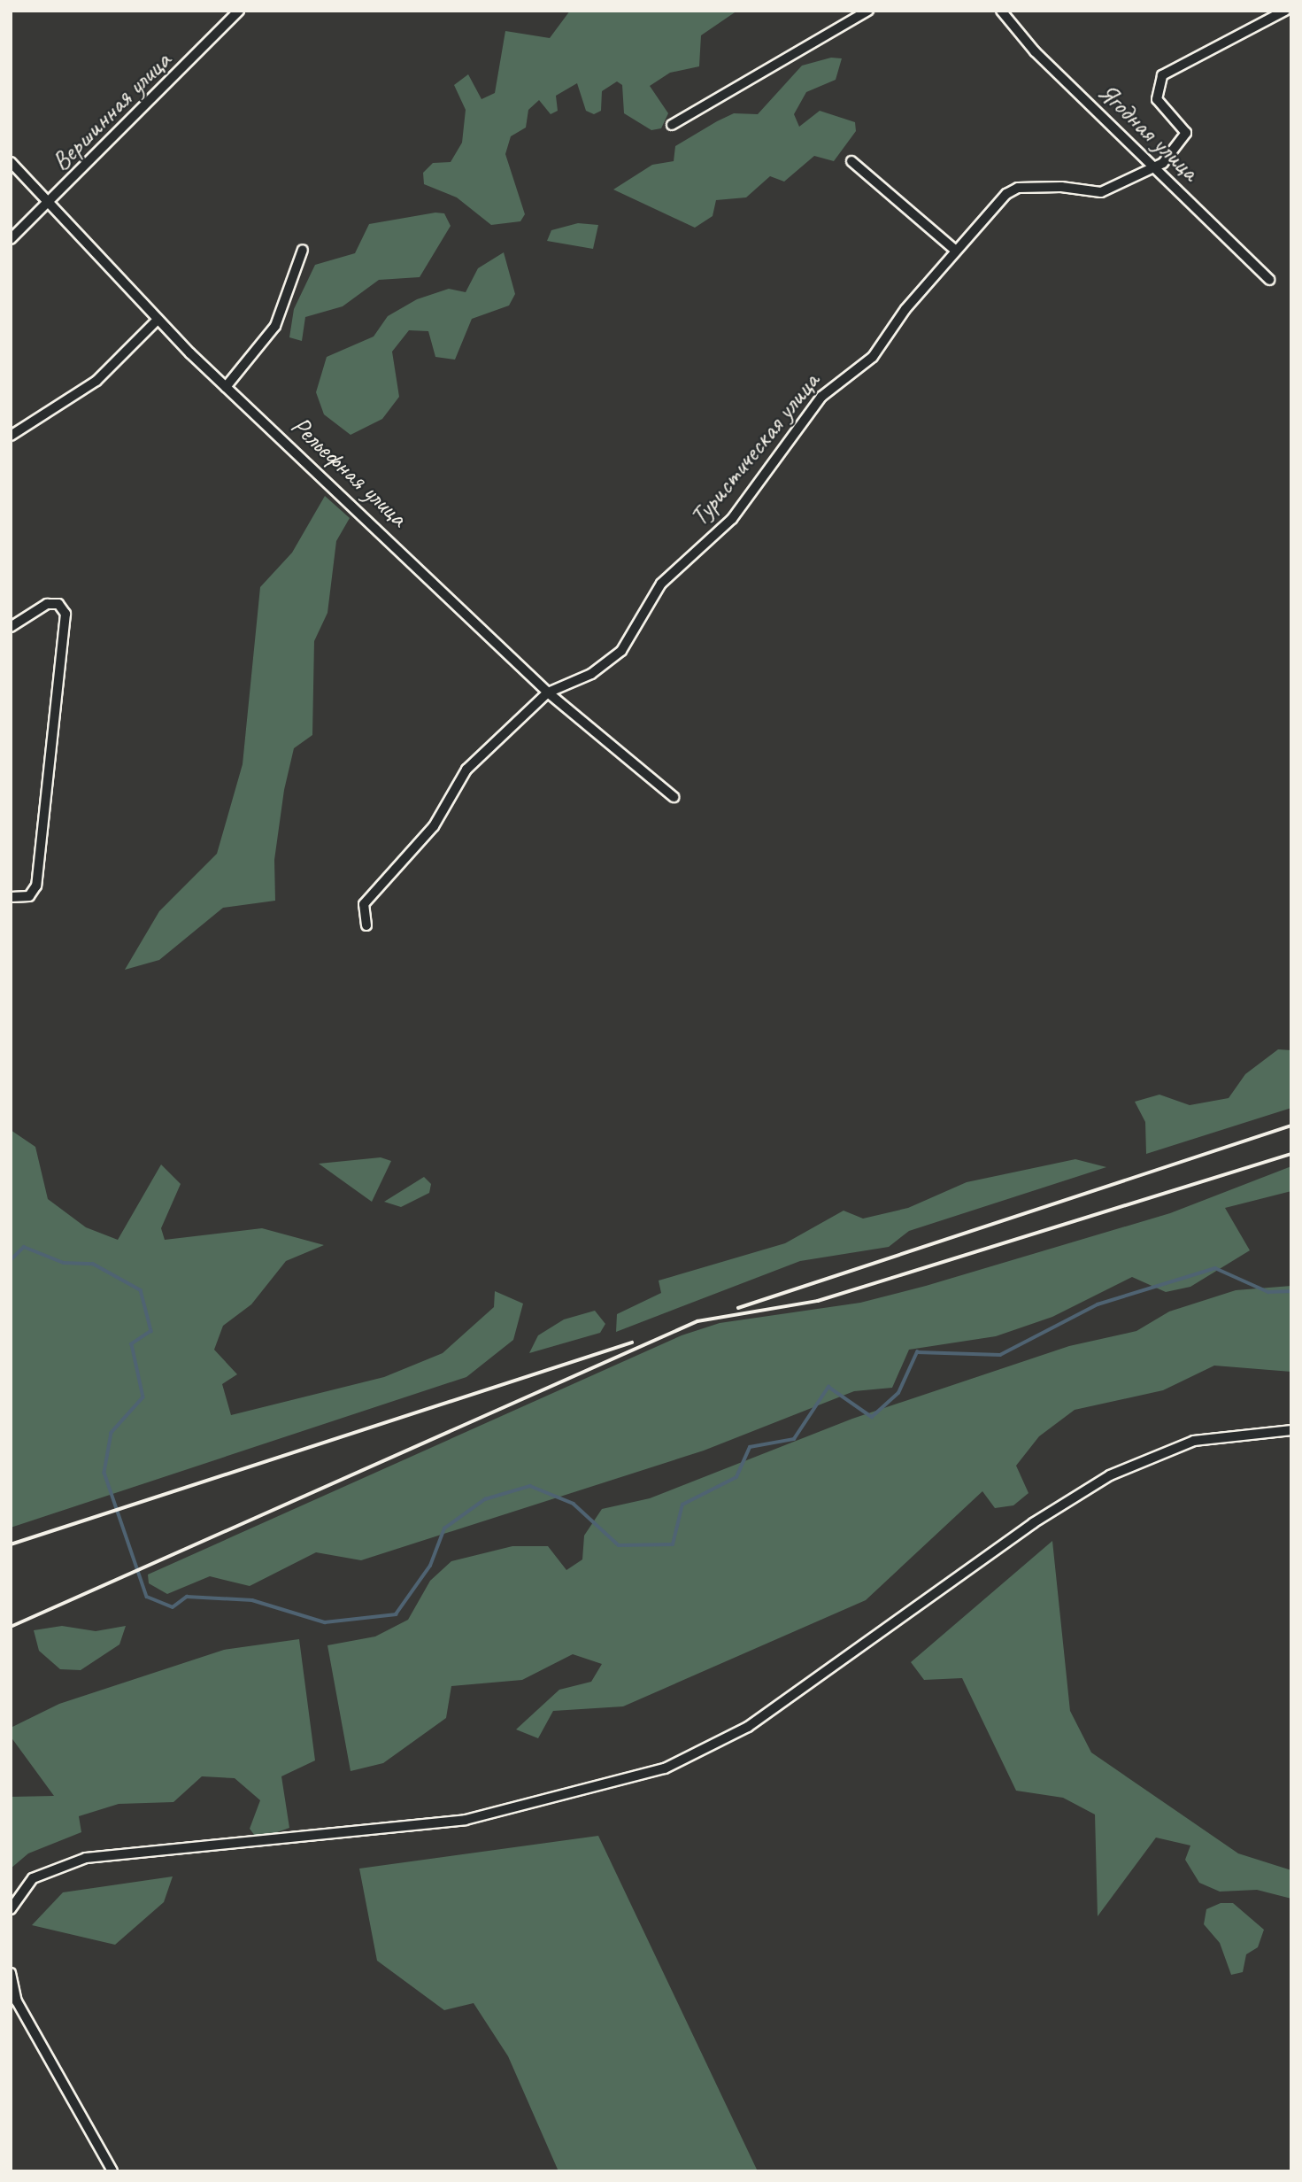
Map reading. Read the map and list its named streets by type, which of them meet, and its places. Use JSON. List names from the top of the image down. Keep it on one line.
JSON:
{"streets":{"street":["Вершинная улица","Ягодная улица","Туристическая улица","Рельефная улица"]},"crossings":[["Вершинная улица","Рельефная улица"],["Ягодная улица","Туристическая улица"],["Туристическая улица","Рельефная улица"]]}
